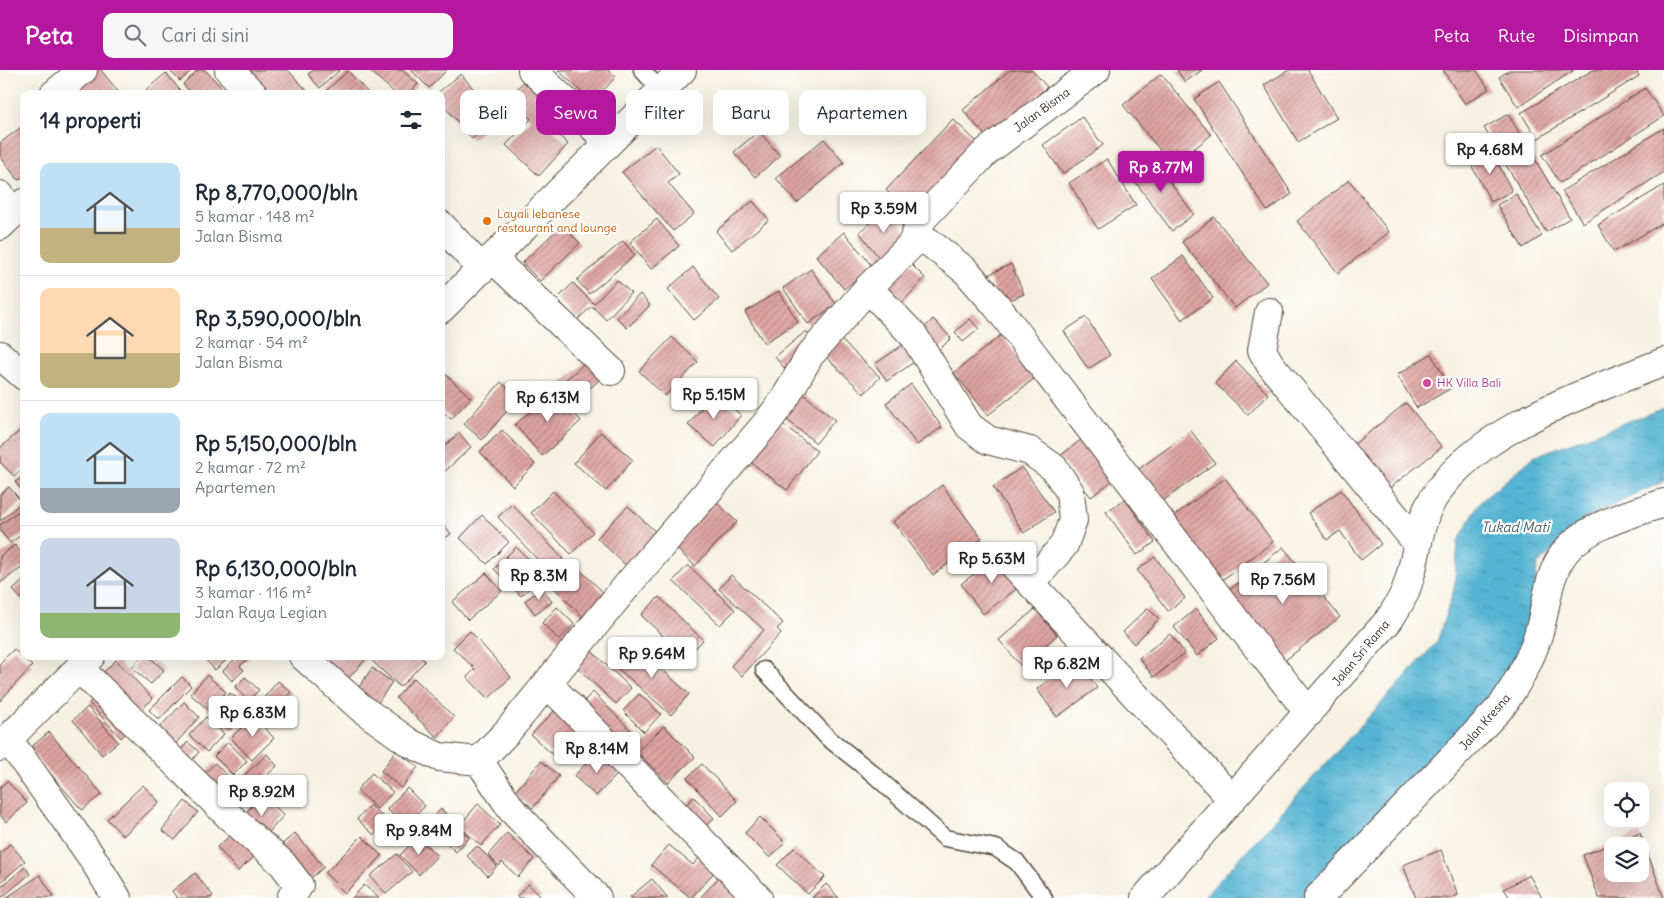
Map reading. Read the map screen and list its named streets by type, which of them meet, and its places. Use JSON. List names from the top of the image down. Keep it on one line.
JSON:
{"streets":{"street":["Jalan Bisma","Jalan Sri Rama","Jalan Kresna"]},"water":["Tukad Mati"],"places":["Layali lebanese restaurant and lounge","HK Villa Bali"],"page":{"header":"Peta","search":"Cari di sini","nav":["Peta","Rute","Disimpan"],"chip":["Beli","Sewa","Filter","Baru","Apartemen"],"heading":"14 properti","price":["Rp 4.68M","Rp 8.77M","Rp 3.59M","Rp 5.15M","Rp 6.13M","Rp 5.63M","Rp 8.3M","Rp 7.56M","Rp 9.64M","Rp 6.82M","Rp 6.83M","Rp 8.14M","Rp 8.92M","Rp 9.84M"],"list":[{"name":"Rp 8,770,000/bln","note":"5 kamar · 148 m² · Jalan Bisma"},{"name":"Rp 3,590,000/bln","note":"2 kamar · 54 m² · Jalan Bisma"},{"name":"Rp 5,150,000/bln","note":"2 kamar · 72 m² · Apartemen"},{"name":"Rp 6,130,000/bln","note":"3 kamar · 116 m² · Jalan Raya Legian"}]}}
